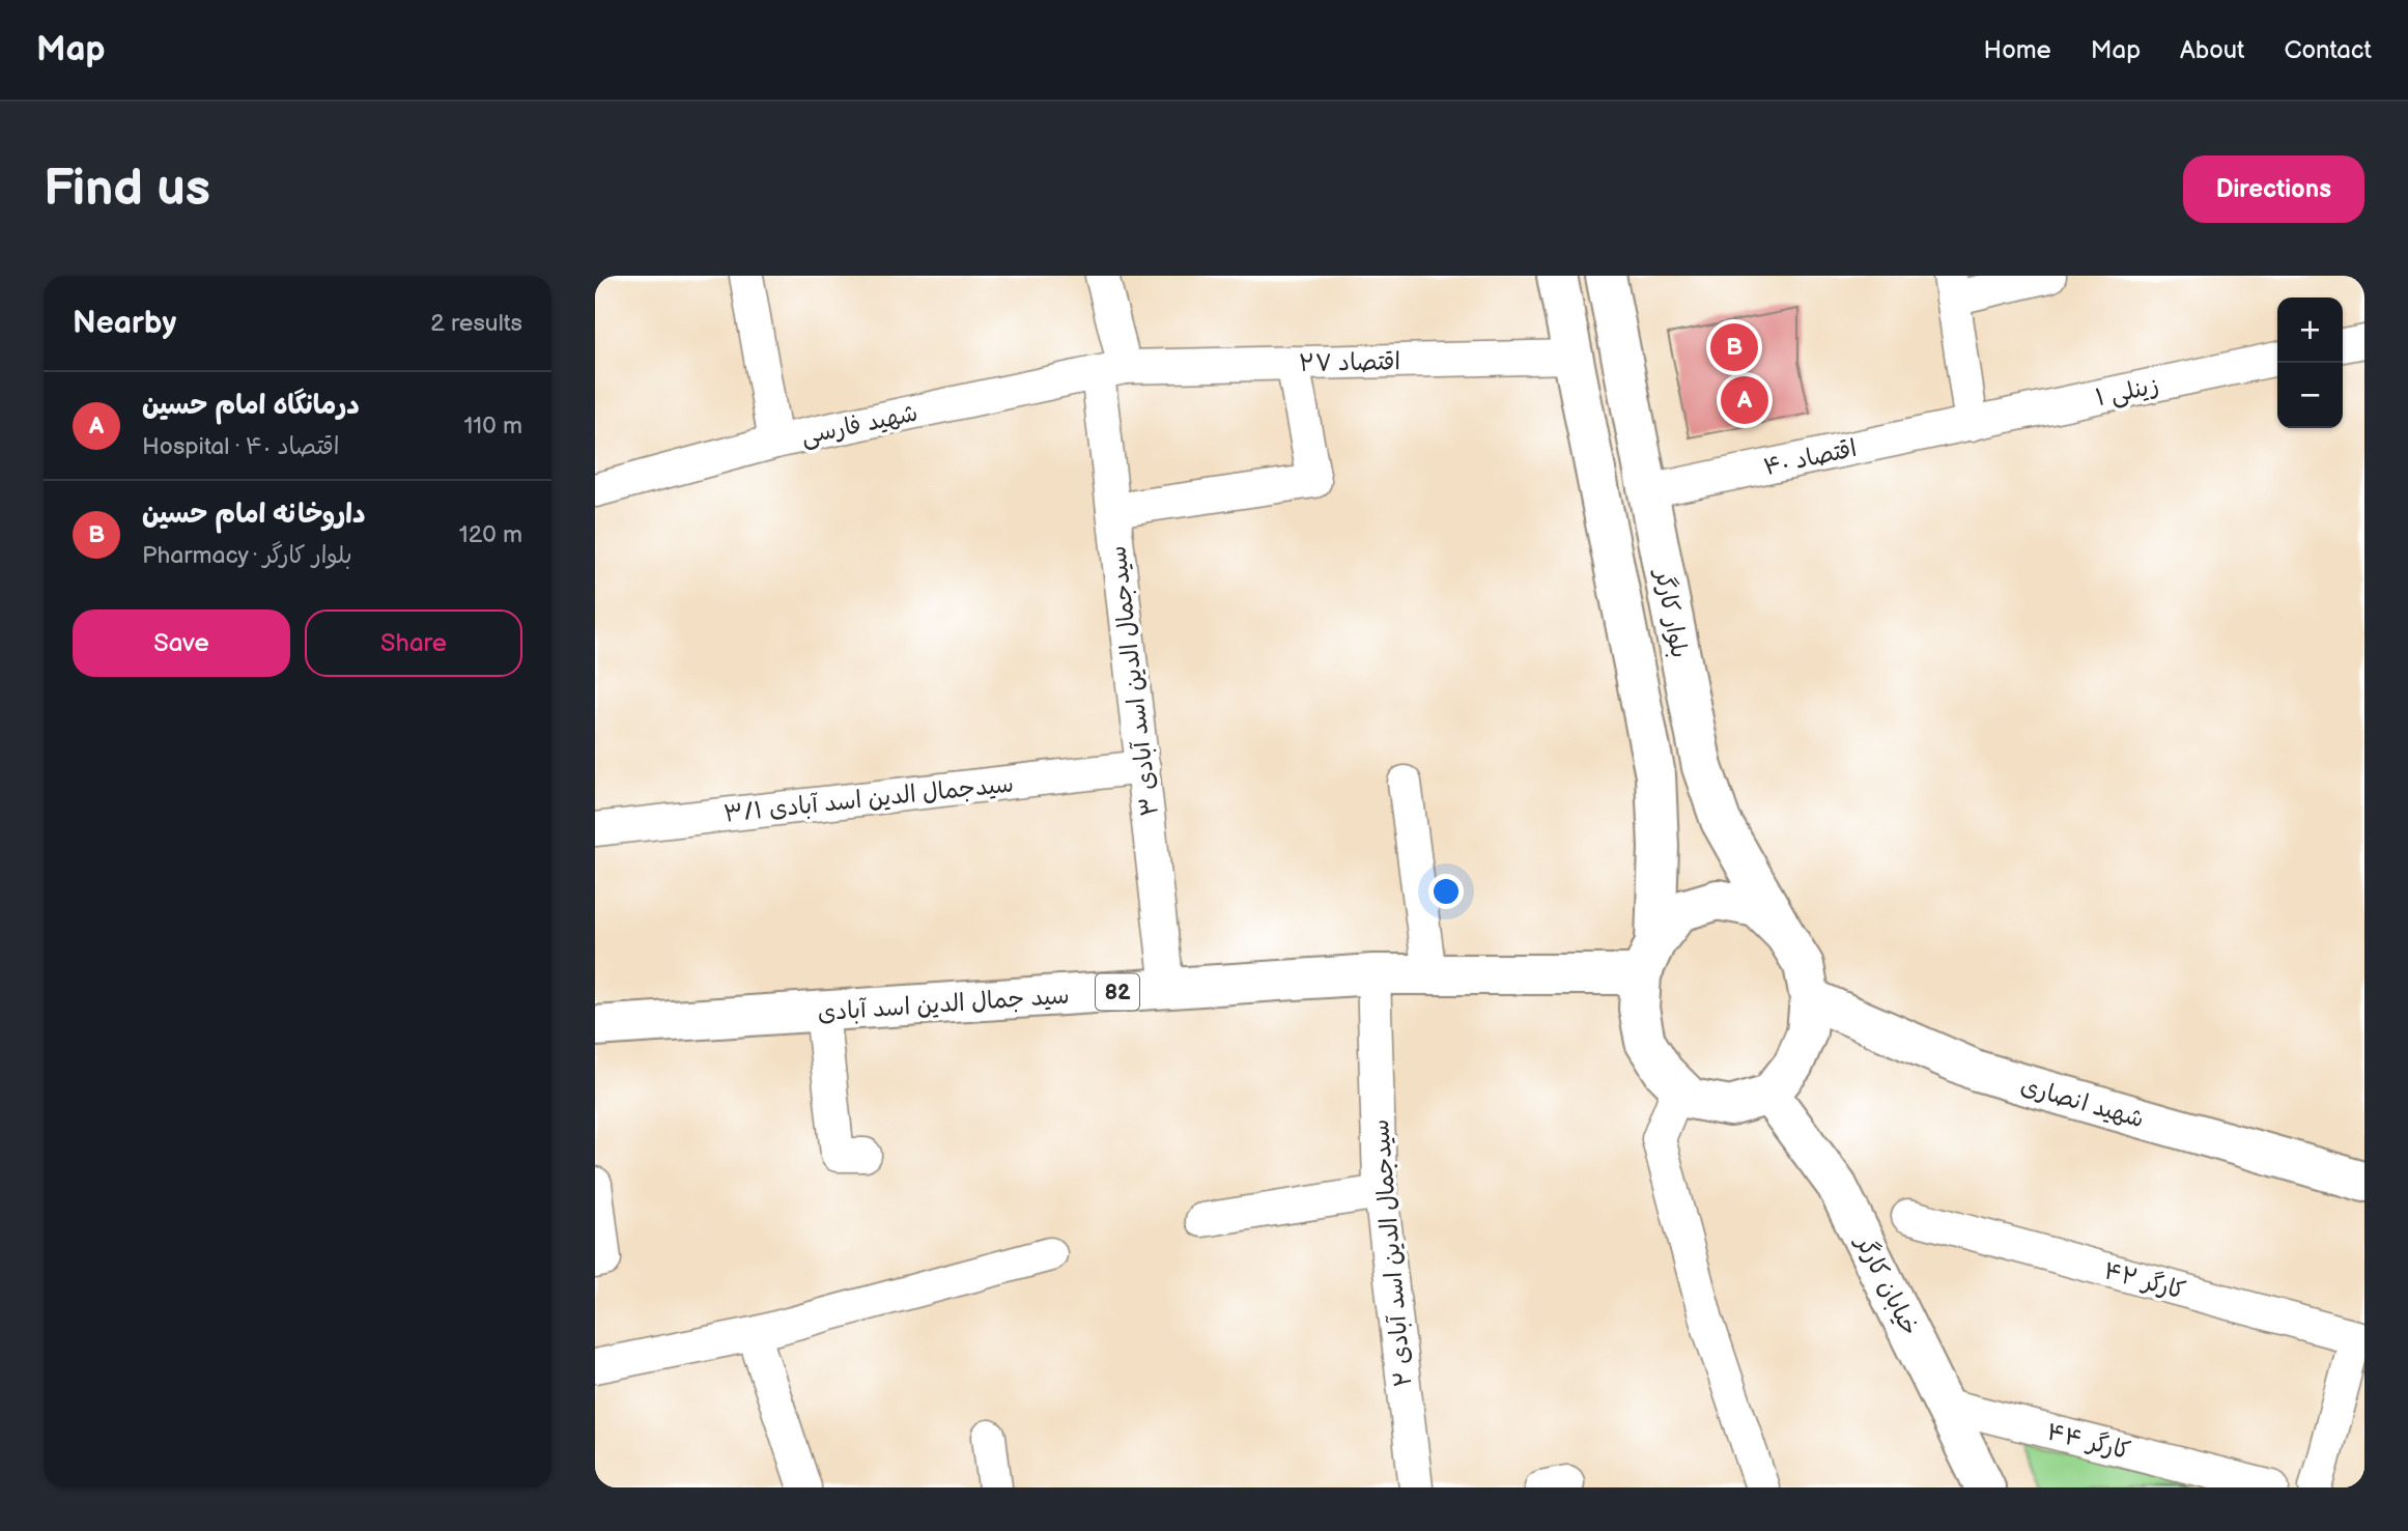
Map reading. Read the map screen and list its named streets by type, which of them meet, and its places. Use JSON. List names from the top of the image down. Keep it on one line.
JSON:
{"streets":{"main road":["بلوار کارگر","82","سید جمال الدین اسد آبادی","شهید انصاری","خیابان کارگر"],"street":["اقتصاد ۲۷","زینلی ۱","شهید فارسی","اقتصاد ۴۰","سیدجمال الدین اسد آبادی ۳","سیدجمال الدین اسد آبادی ۳/۱","سیدجمال الدین اسد آبادی ۲","کارگر ۴۲","کارگر ۴۴"]},"crossings":[["اقتصاد ۲۷","شهید فارسی"],["اقتصاد ۲۷","بلوار کارگر"],["اقتصاد ۲۷","سیدجمال الدین اسد آبادی ۳"],["زینلی ۱","اقتصاد ۴۰"],["شهید فارسی","سیدجمال الدین اسد آبادی ۳"],["اقتصاد ۴۰","بلوار کارگر"],["بلوار کارگر","سید جمال الدین اسد آبادی"],["بلوار کارگر","شهید انصاری"],["بلوار کارگر","خیابان کارگر"],["سیدجمال الدین اسد آبادی ۳","سیدجمال الدین اسد آبادی ۳/۱"],["سیدجمال الدین اسد آبادی ۳","سید جمال الدین اسد آبادی"],["سید جمال الدین اسد آبادی","شهید انصاری"],["سید جمال الدین اسد آبادی","سیدجمال الدین اسد آبادی ۲"],["سید جمال الدین اسد آبادی","خیابان کارگر"],["شهید انصاری","خیابان کارگر"],["خیابان کارگر","کارگر ۴۴"]],"page":{"header":"Map","nav":["Home","Map","About","Contact"],"buttons":["Directions",["Save","Share"]],"title":"Find us","heading":["Nearby","2 results"],"map_buttons":["+","−"],"pins":["B","A"],"list":[{"mark":"A","name":"درمانگاه امام حسین","note":"Hospital · اقتصاد ۴۰","value":"110 m"},{"mark":"B","name":"داروخانه امام حسین","note":"Pharmacy · بلوار کارگر","value":"120 m"}]}}
